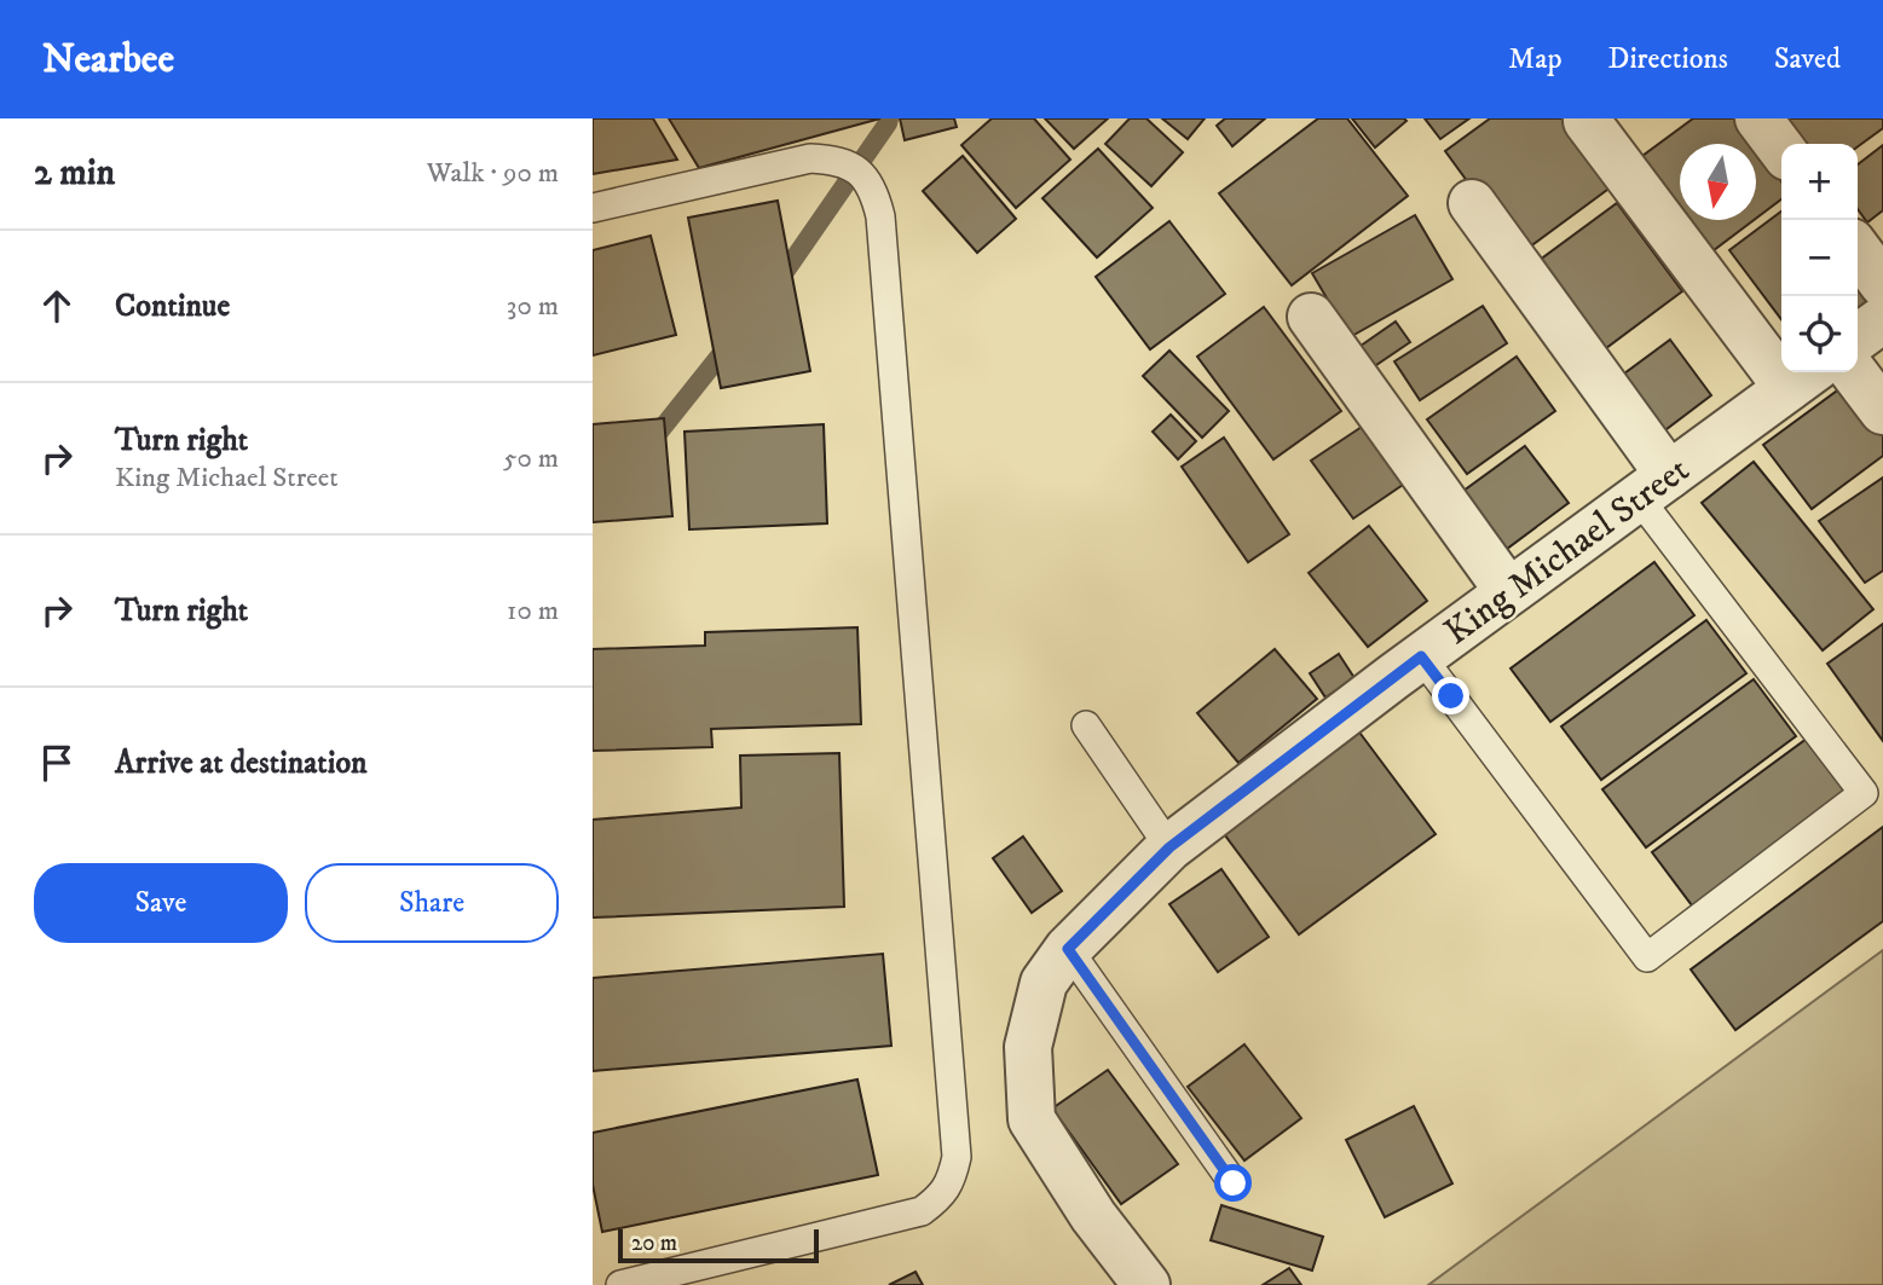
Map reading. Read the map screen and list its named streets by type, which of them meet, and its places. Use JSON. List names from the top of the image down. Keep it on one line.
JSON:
{"streets":{"street":["King Michael Street"]},"scale_bar":"20 m","north":"bottom","page":{"header":"Nearbee","nav":["Map","Directions","Saved"],"heading":["2 min","Walk · 90 m"],"map_buttons":["+","−"],"list":[["Continue","30 m"],["Turn right","King Michael Street","50 m"],["Turn right","10 m"],"Arrive at destination"],"buttons":["Save","Share"],"scale":"20 m"}}
